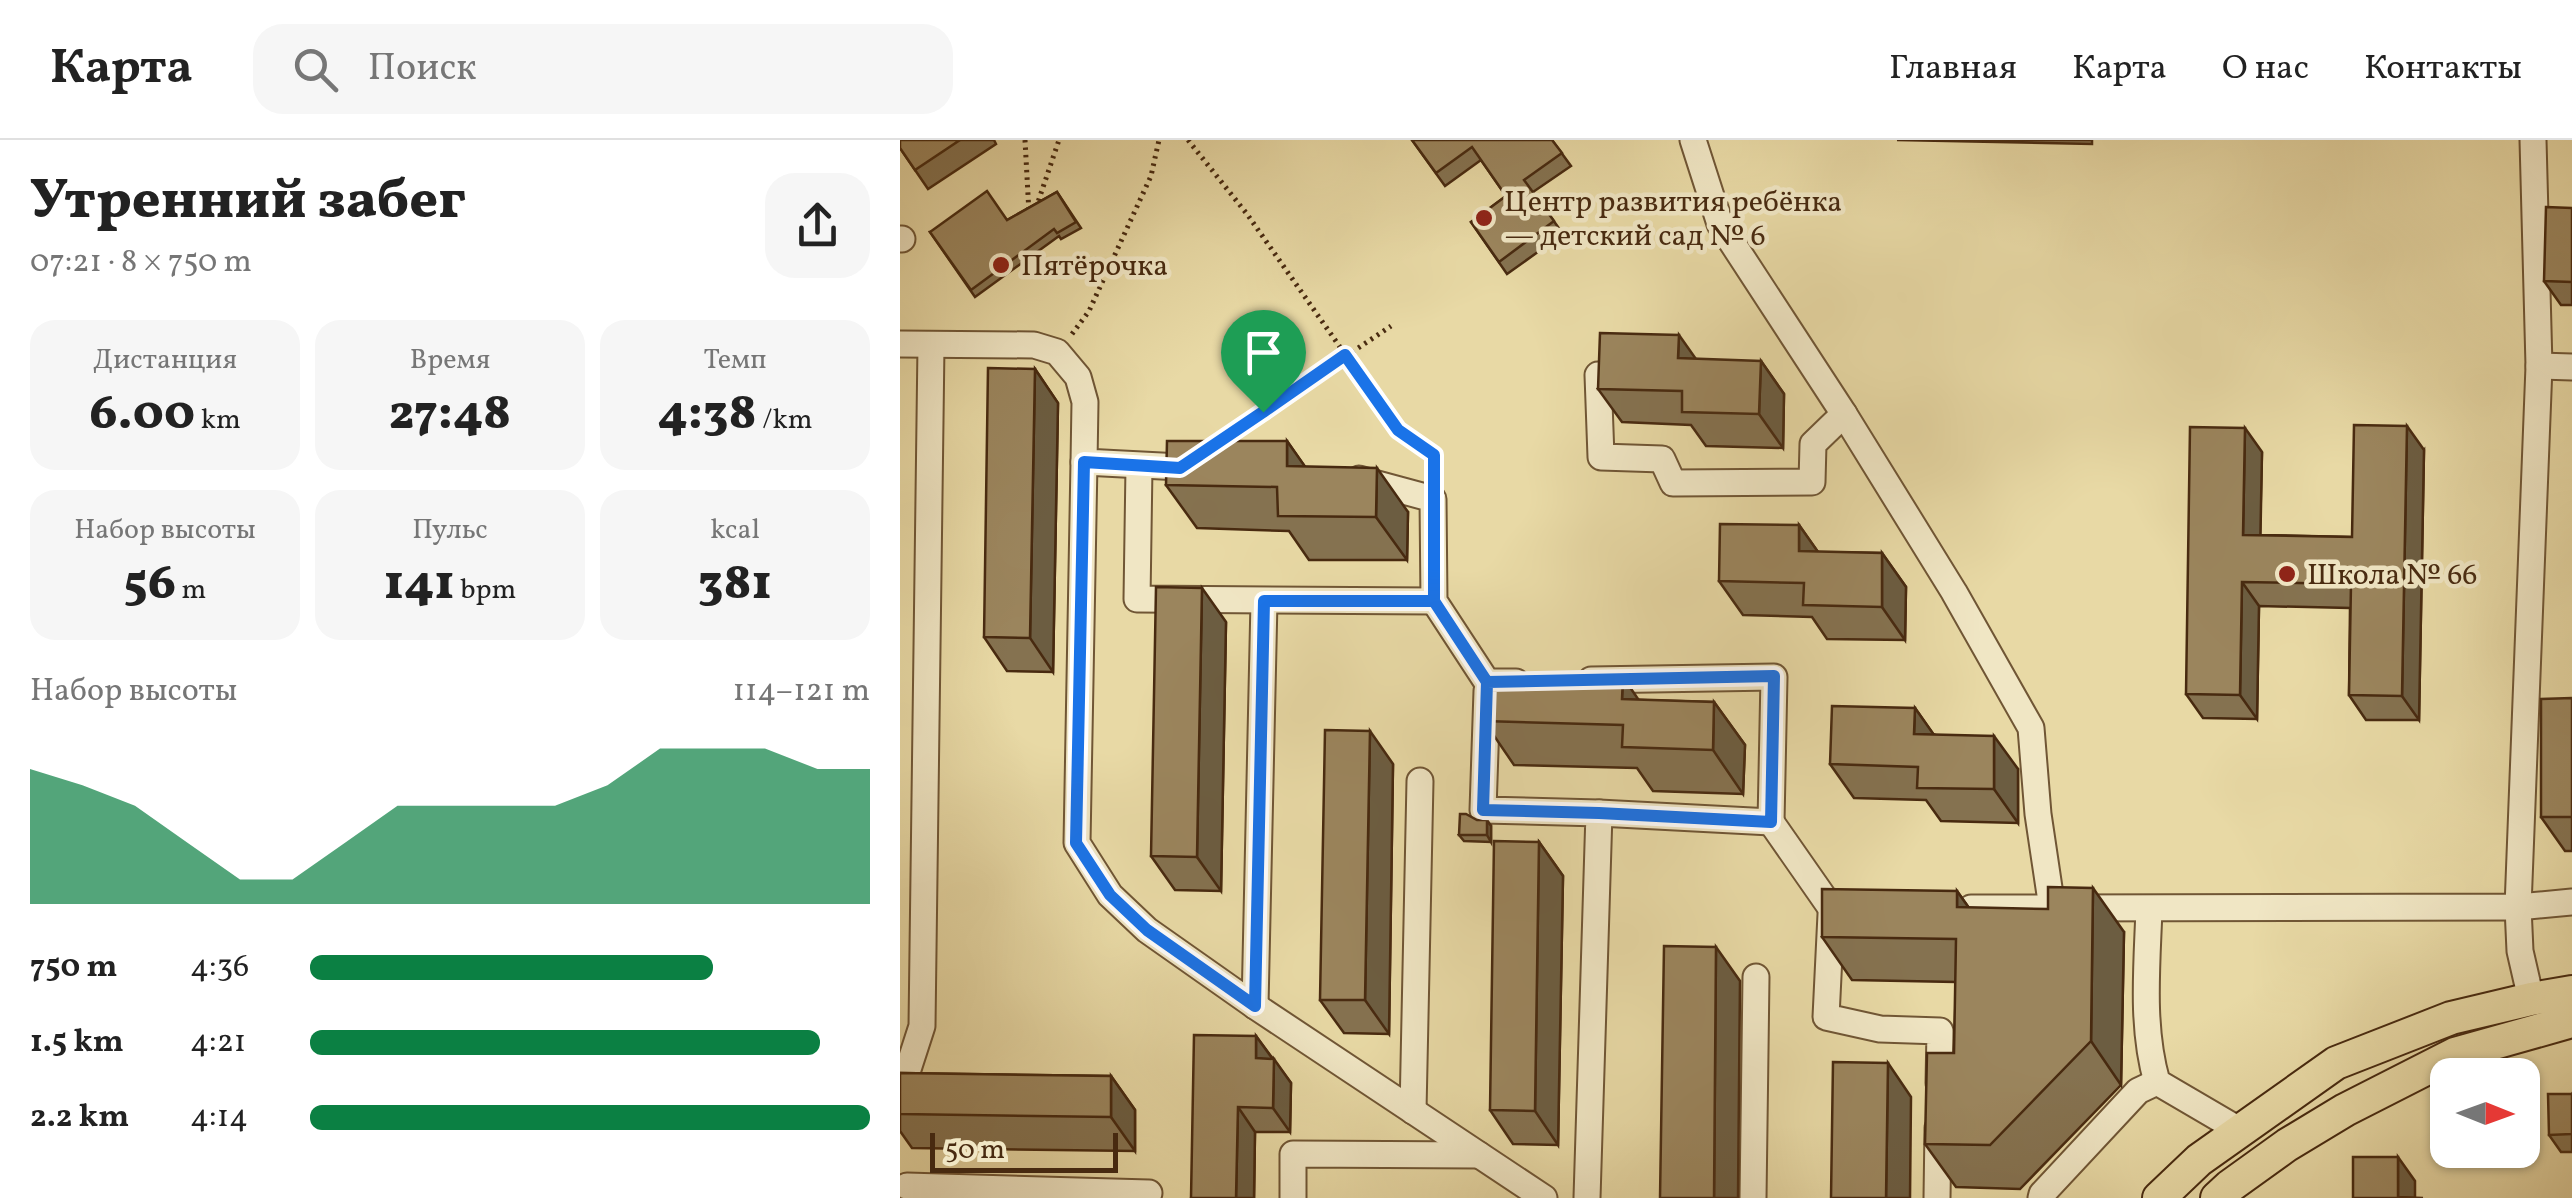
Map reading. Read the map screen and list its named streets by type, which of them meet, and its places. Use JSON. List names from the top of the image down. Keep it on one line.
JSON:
{"places":["Центр развития ребёнка — детский сад № 6","Пятёрочка","Школа № 66"],"scale_bar":"50 m","north":"right","page":{"header":"Карта","search":"Поиск","nav":["Главная","Карта","О нас","Контакты"],"heading":["Утренний забег","07:21 · 8 × 750 m"],"stats":[["Дистанция","6.00 km"],["Время","27:48"],["Темп","4:38 /km"],["Набор высоты","56 m"],["Пульс","141 bpm"],["kcal","381"]],"chart":["Набор высоты","114–121 m"],"list":[{"name":"750 m","note":"4:36"},{"name":"1.5 km","note":"4:21"},{"name":"2.2 km","note":"4:14"}],"scale":"50 m"}}
